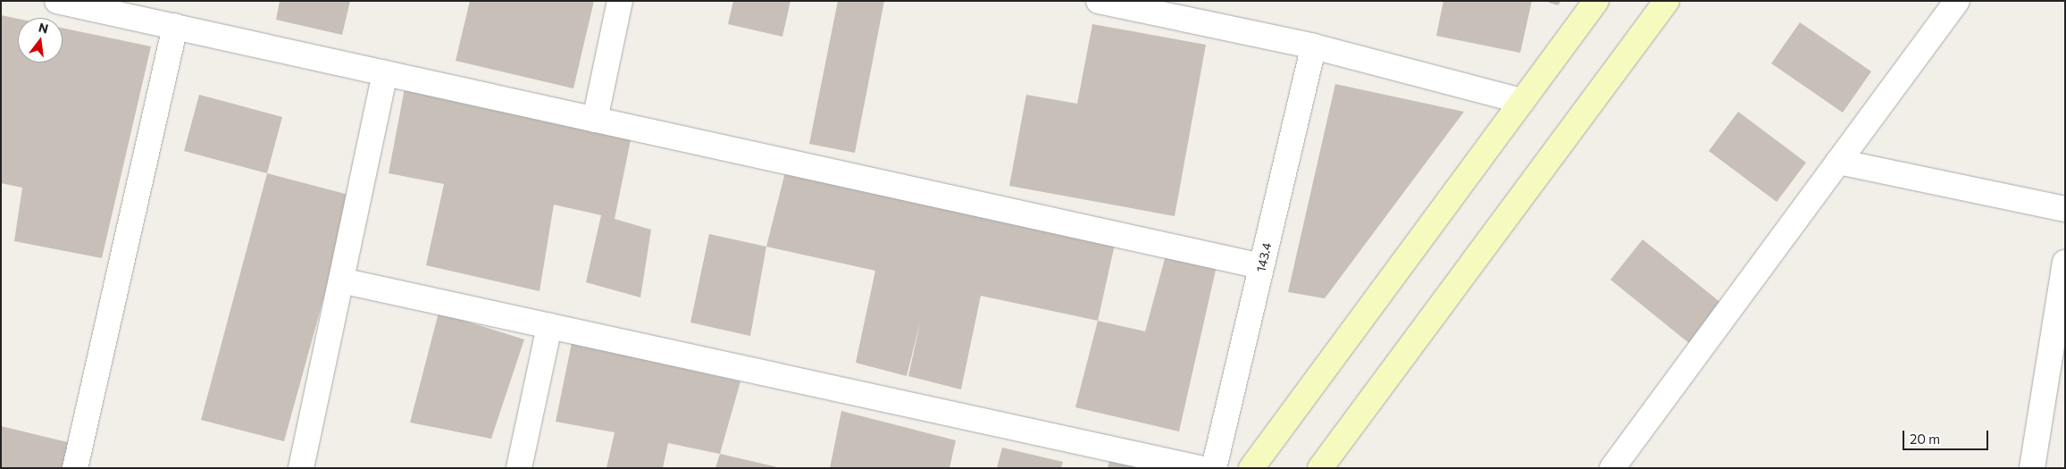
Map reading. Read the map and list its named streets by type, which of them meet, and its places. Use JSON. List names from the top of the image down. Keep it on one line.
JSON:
{"streets":{"street":["143.4"]},"scale_bar":"20 m","north":"top"}
